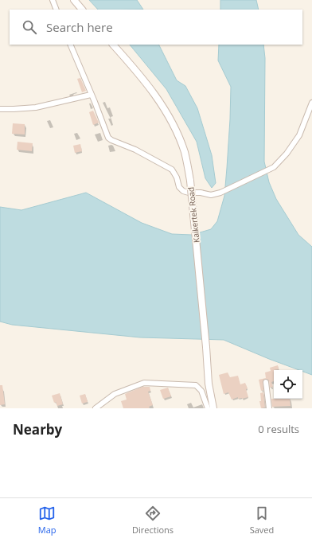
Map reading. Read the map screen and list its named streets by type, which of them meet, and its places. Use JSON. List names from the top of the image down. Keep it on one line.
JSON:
{"streets":{"main road":["Kaikertek Road"]},"page":{"search":"Search here","heading":["Nearby","0 results"],"nav":["Map","Directions","Saved"]}}
